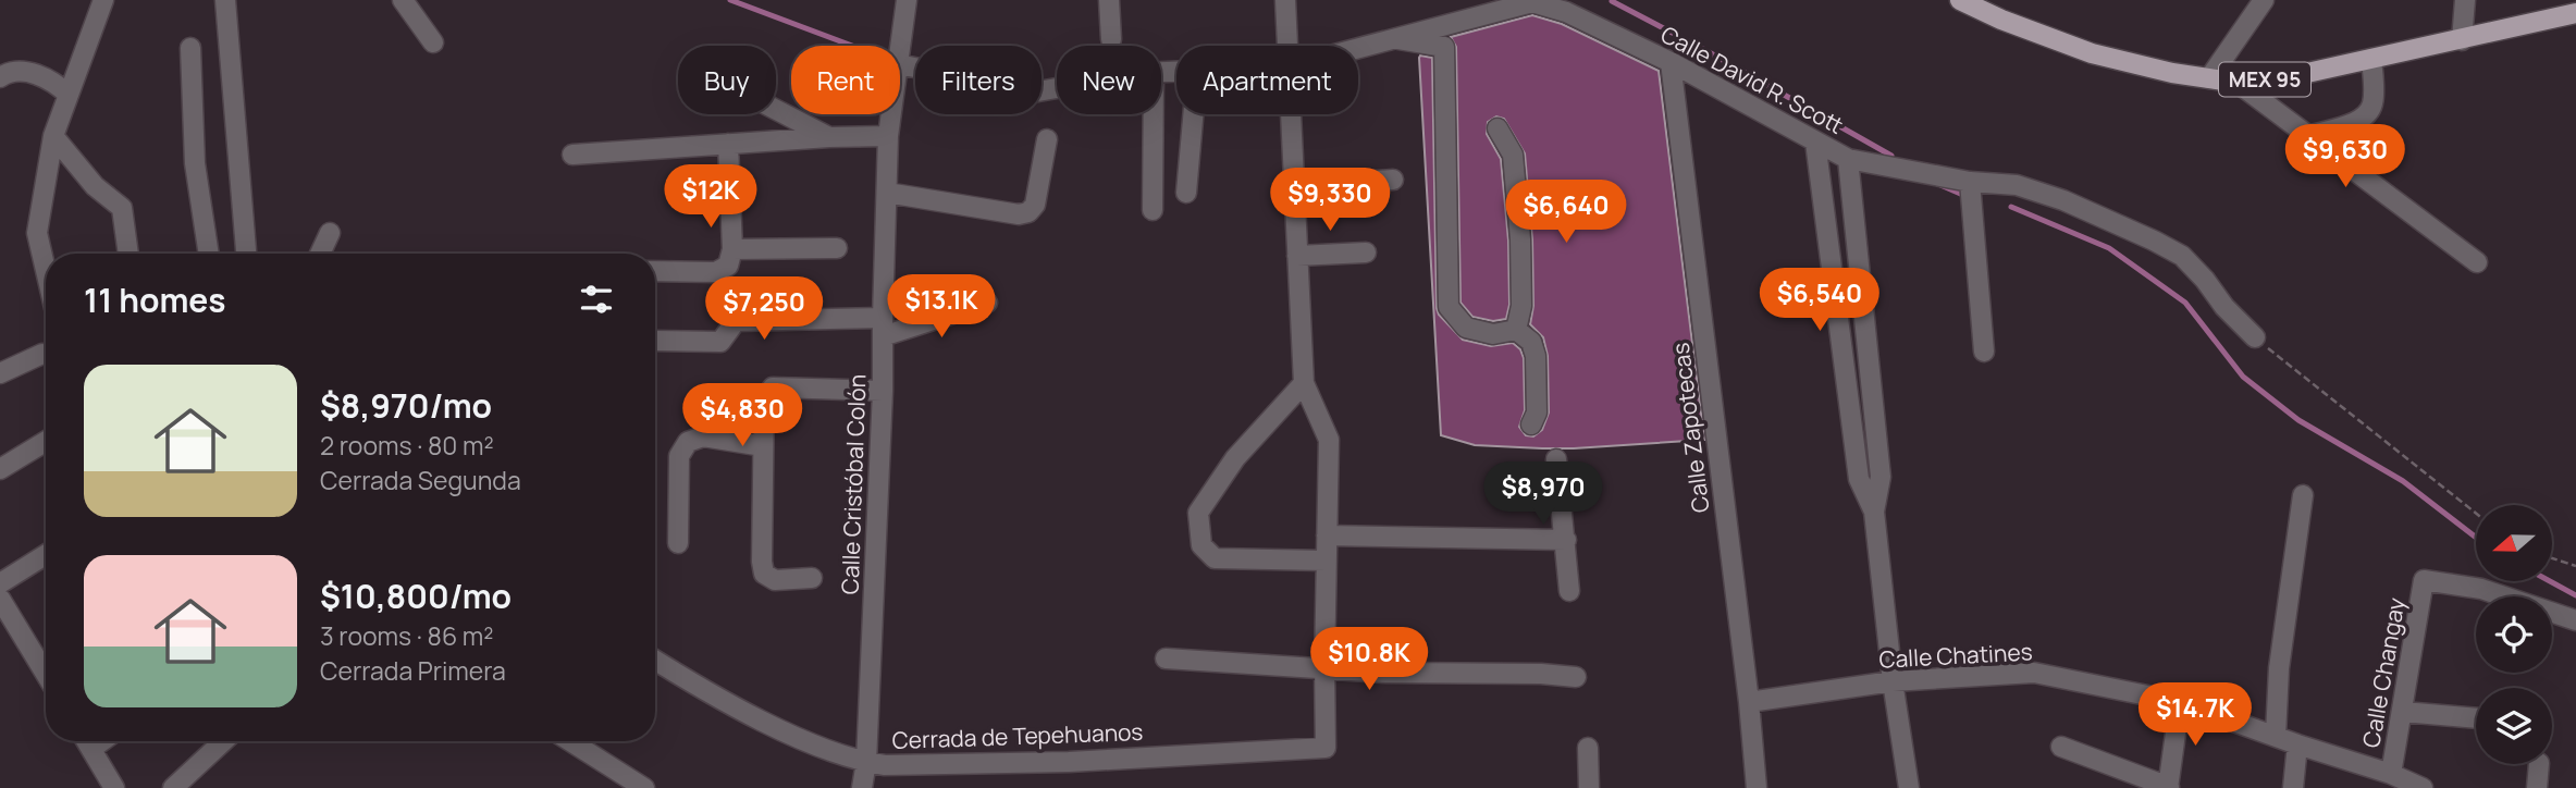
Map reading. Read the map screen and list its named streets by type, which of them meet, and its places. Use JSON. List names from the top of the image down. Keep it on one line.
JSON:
{"streets":{"main road":["MEX 95"],"street":["Calle David R. Scott","Calle Zapotecas","Calle Cristóbal Colón","Calle Chatines","Calle Changay","Cerrada de Tepehuanos"]},"crossings":[["Calle David R. Scott","Calle Zapotecas"],["Calle Zapotecas","Calle Chatines"],["Calle Cristóbal Colón","Cerrada de Tepehuanos"],["Calle Chatines","Calle Changay"]],"north":"left","page":{"chip":["Buy","Rent","Filters","New","Apartment"],"price":["$9,630","$12K","$9,330","$6,640","$6,540","$13.1K","$7,250","$4,830","$8,970","$10.8K","$14.7K"],"heading":"11 homes","list":[{"name":"$8,970/mo","note":"2 rooms · 80 m² · Cerrada Segunda"},{"name":"$10,800/mo","note":"3 rooms · 86 m² · Cerrada Primera"}]}}
